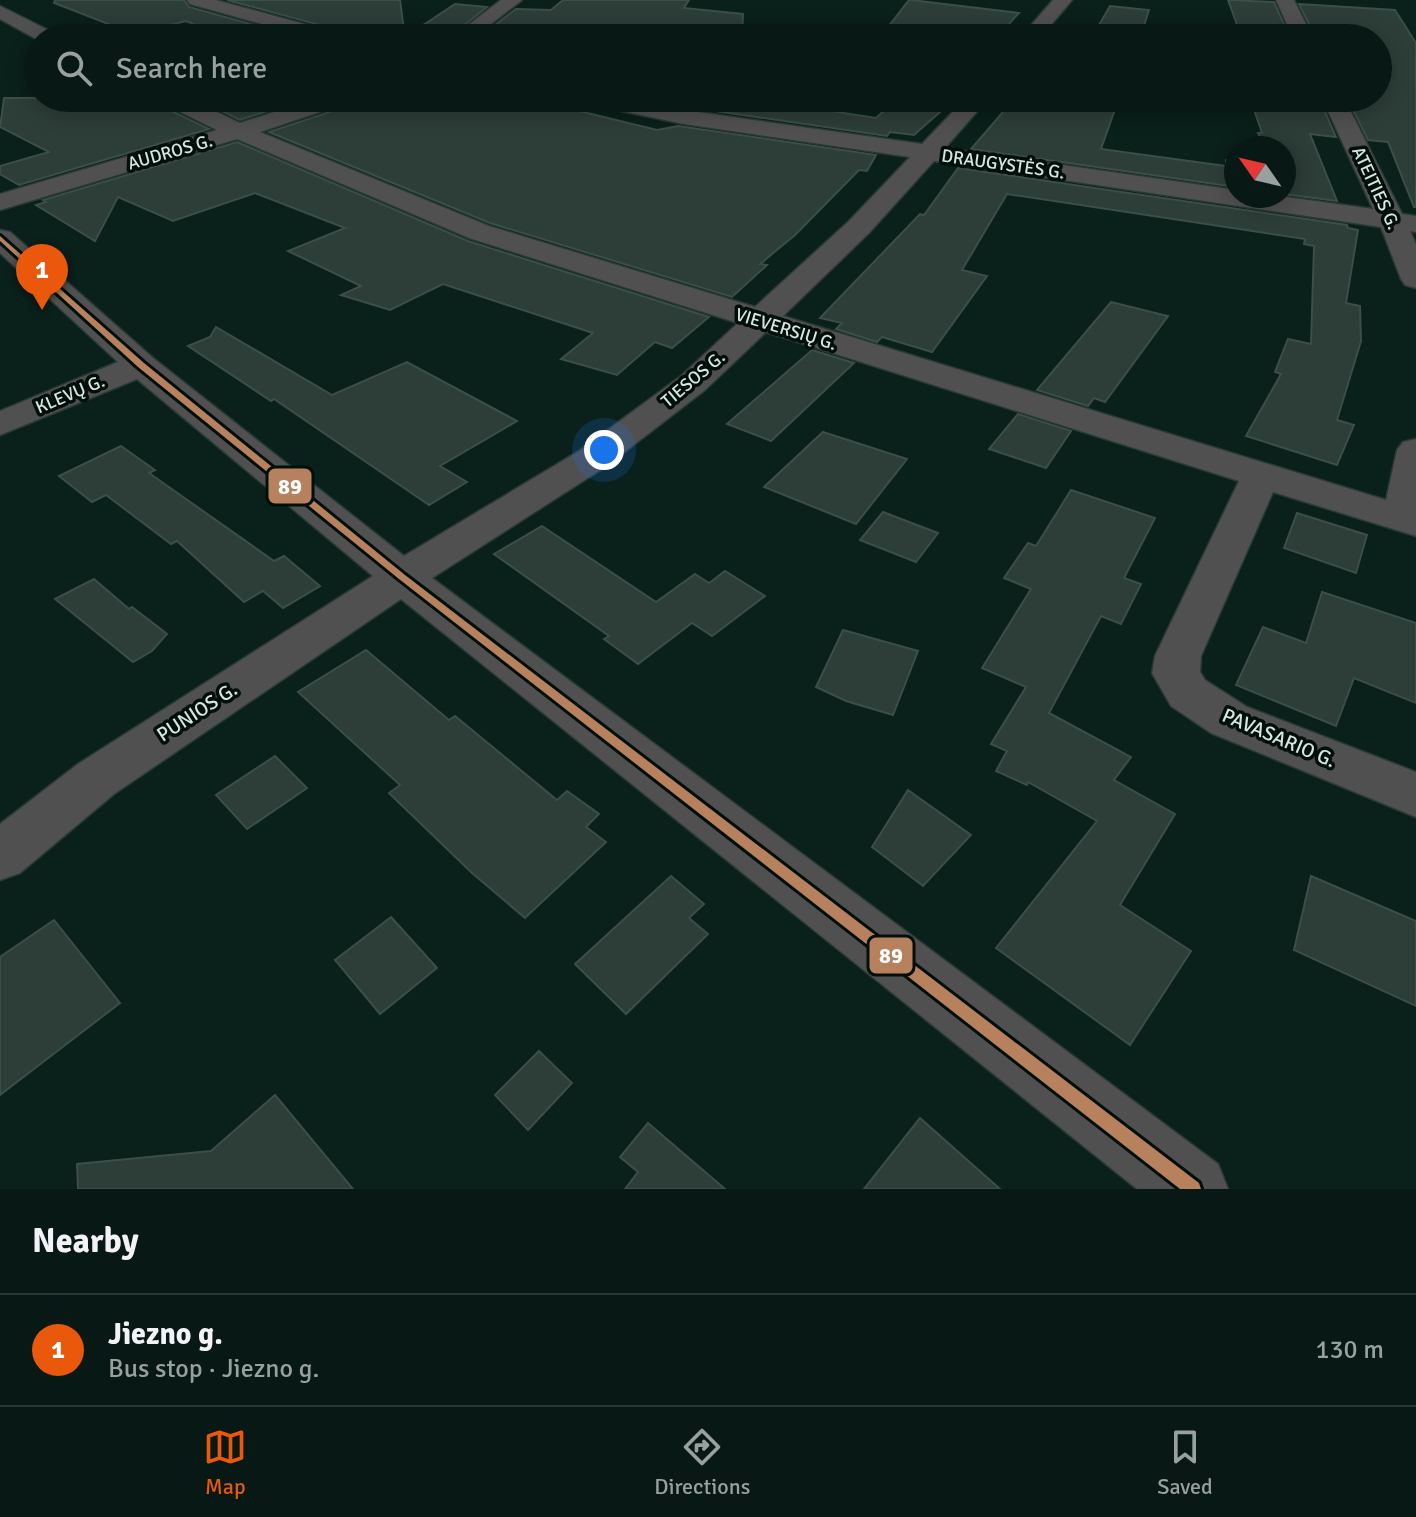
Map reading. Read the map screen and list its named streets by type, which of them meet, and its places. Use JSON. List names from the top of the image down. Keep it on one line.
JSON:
{"streets":{"street":["AUDROS G.","DRAUGYSTĖS G.","ATEITIES G.","VIEVERSIŲ G.","TIESOS G.","KLEVŲ G.","PUNIOS G.","PAVASARIO G."]},"crossings":[["AUDROS G.","VIEVERSIŲ G."],["DRAUGYSTĖS G.","ATEITIES G."],["DRAUGYSTĖS G.","TIESOS G."],["VIEVERSIŲ G.","TIESOS G."],["VIEVERSIŲ G.","PAVASARIO G."],["TIESOS G.","PUNIOS G."]],"lines":["transit line 89"],"north":"top left","page":{"search":"Search here","pins":"1","heading":"Nearby","list":[{"mark":"1","name":"Jiezno g.","note":"Bus stop · Jiezno g.","value":"130 m"}],"nav":["Map","Directions","Saved"]}}
